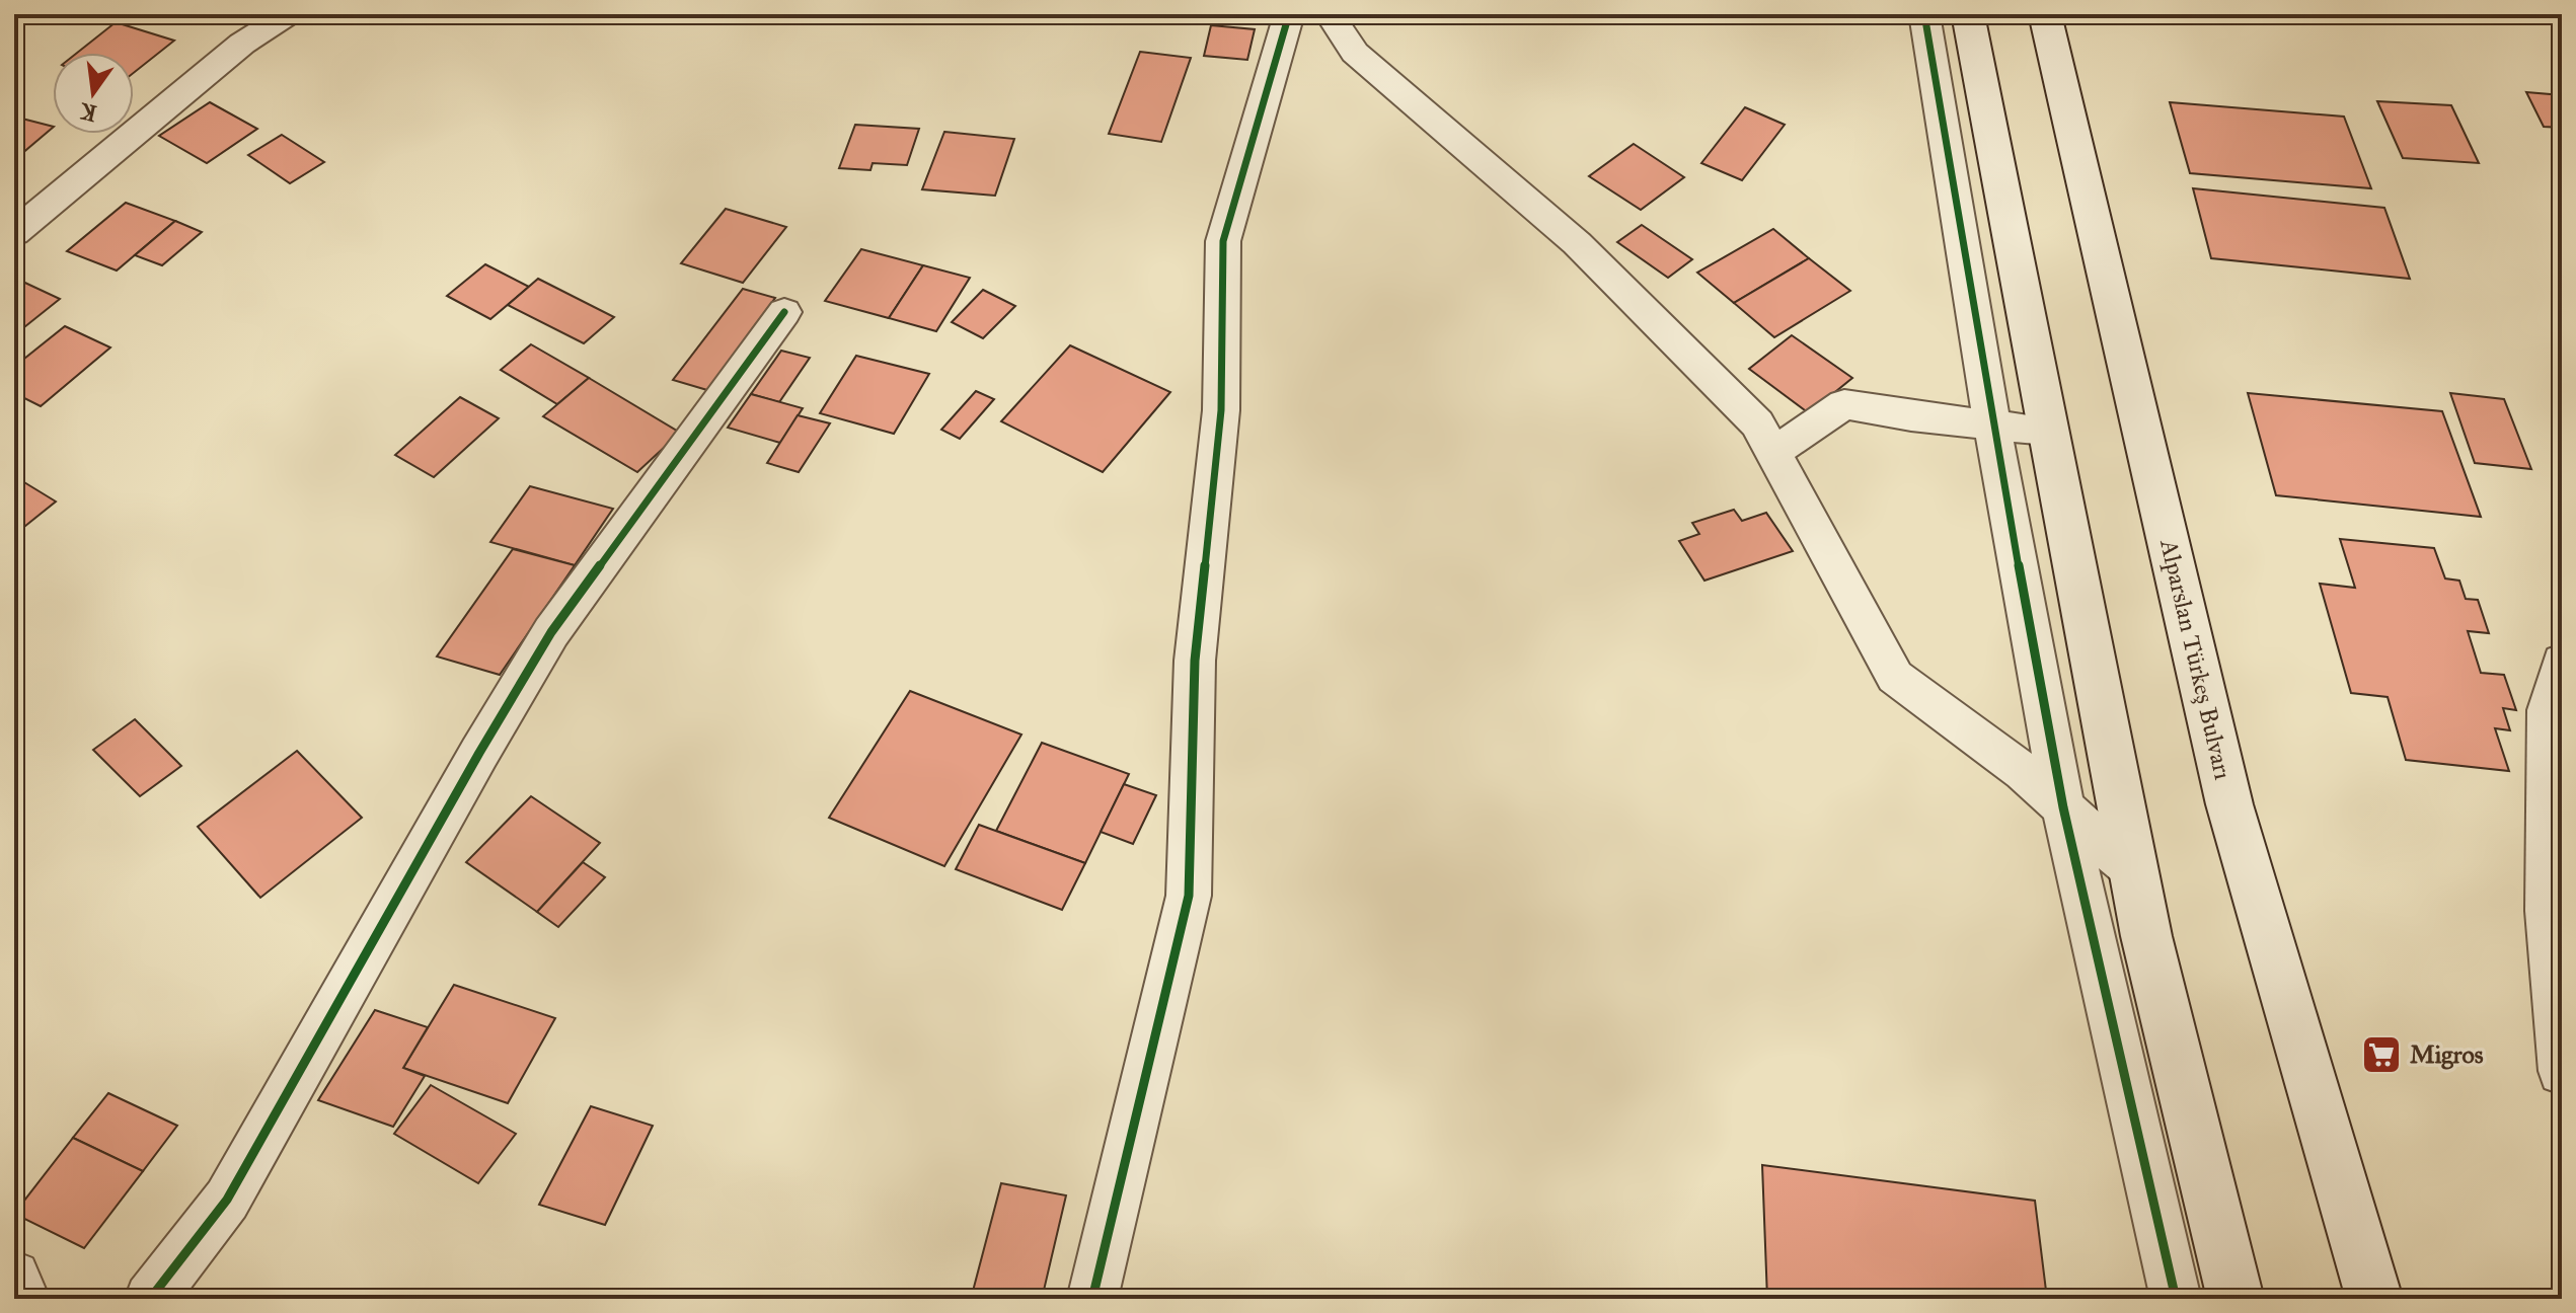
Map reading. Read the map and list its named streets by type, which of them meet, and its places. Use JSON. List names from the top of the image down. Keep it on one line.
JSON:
{"streets":{"main road":["Alparslan Türkeş Bulvarı"]},"places":{"supermarket":["Migros"]},"north":"bottom"}
